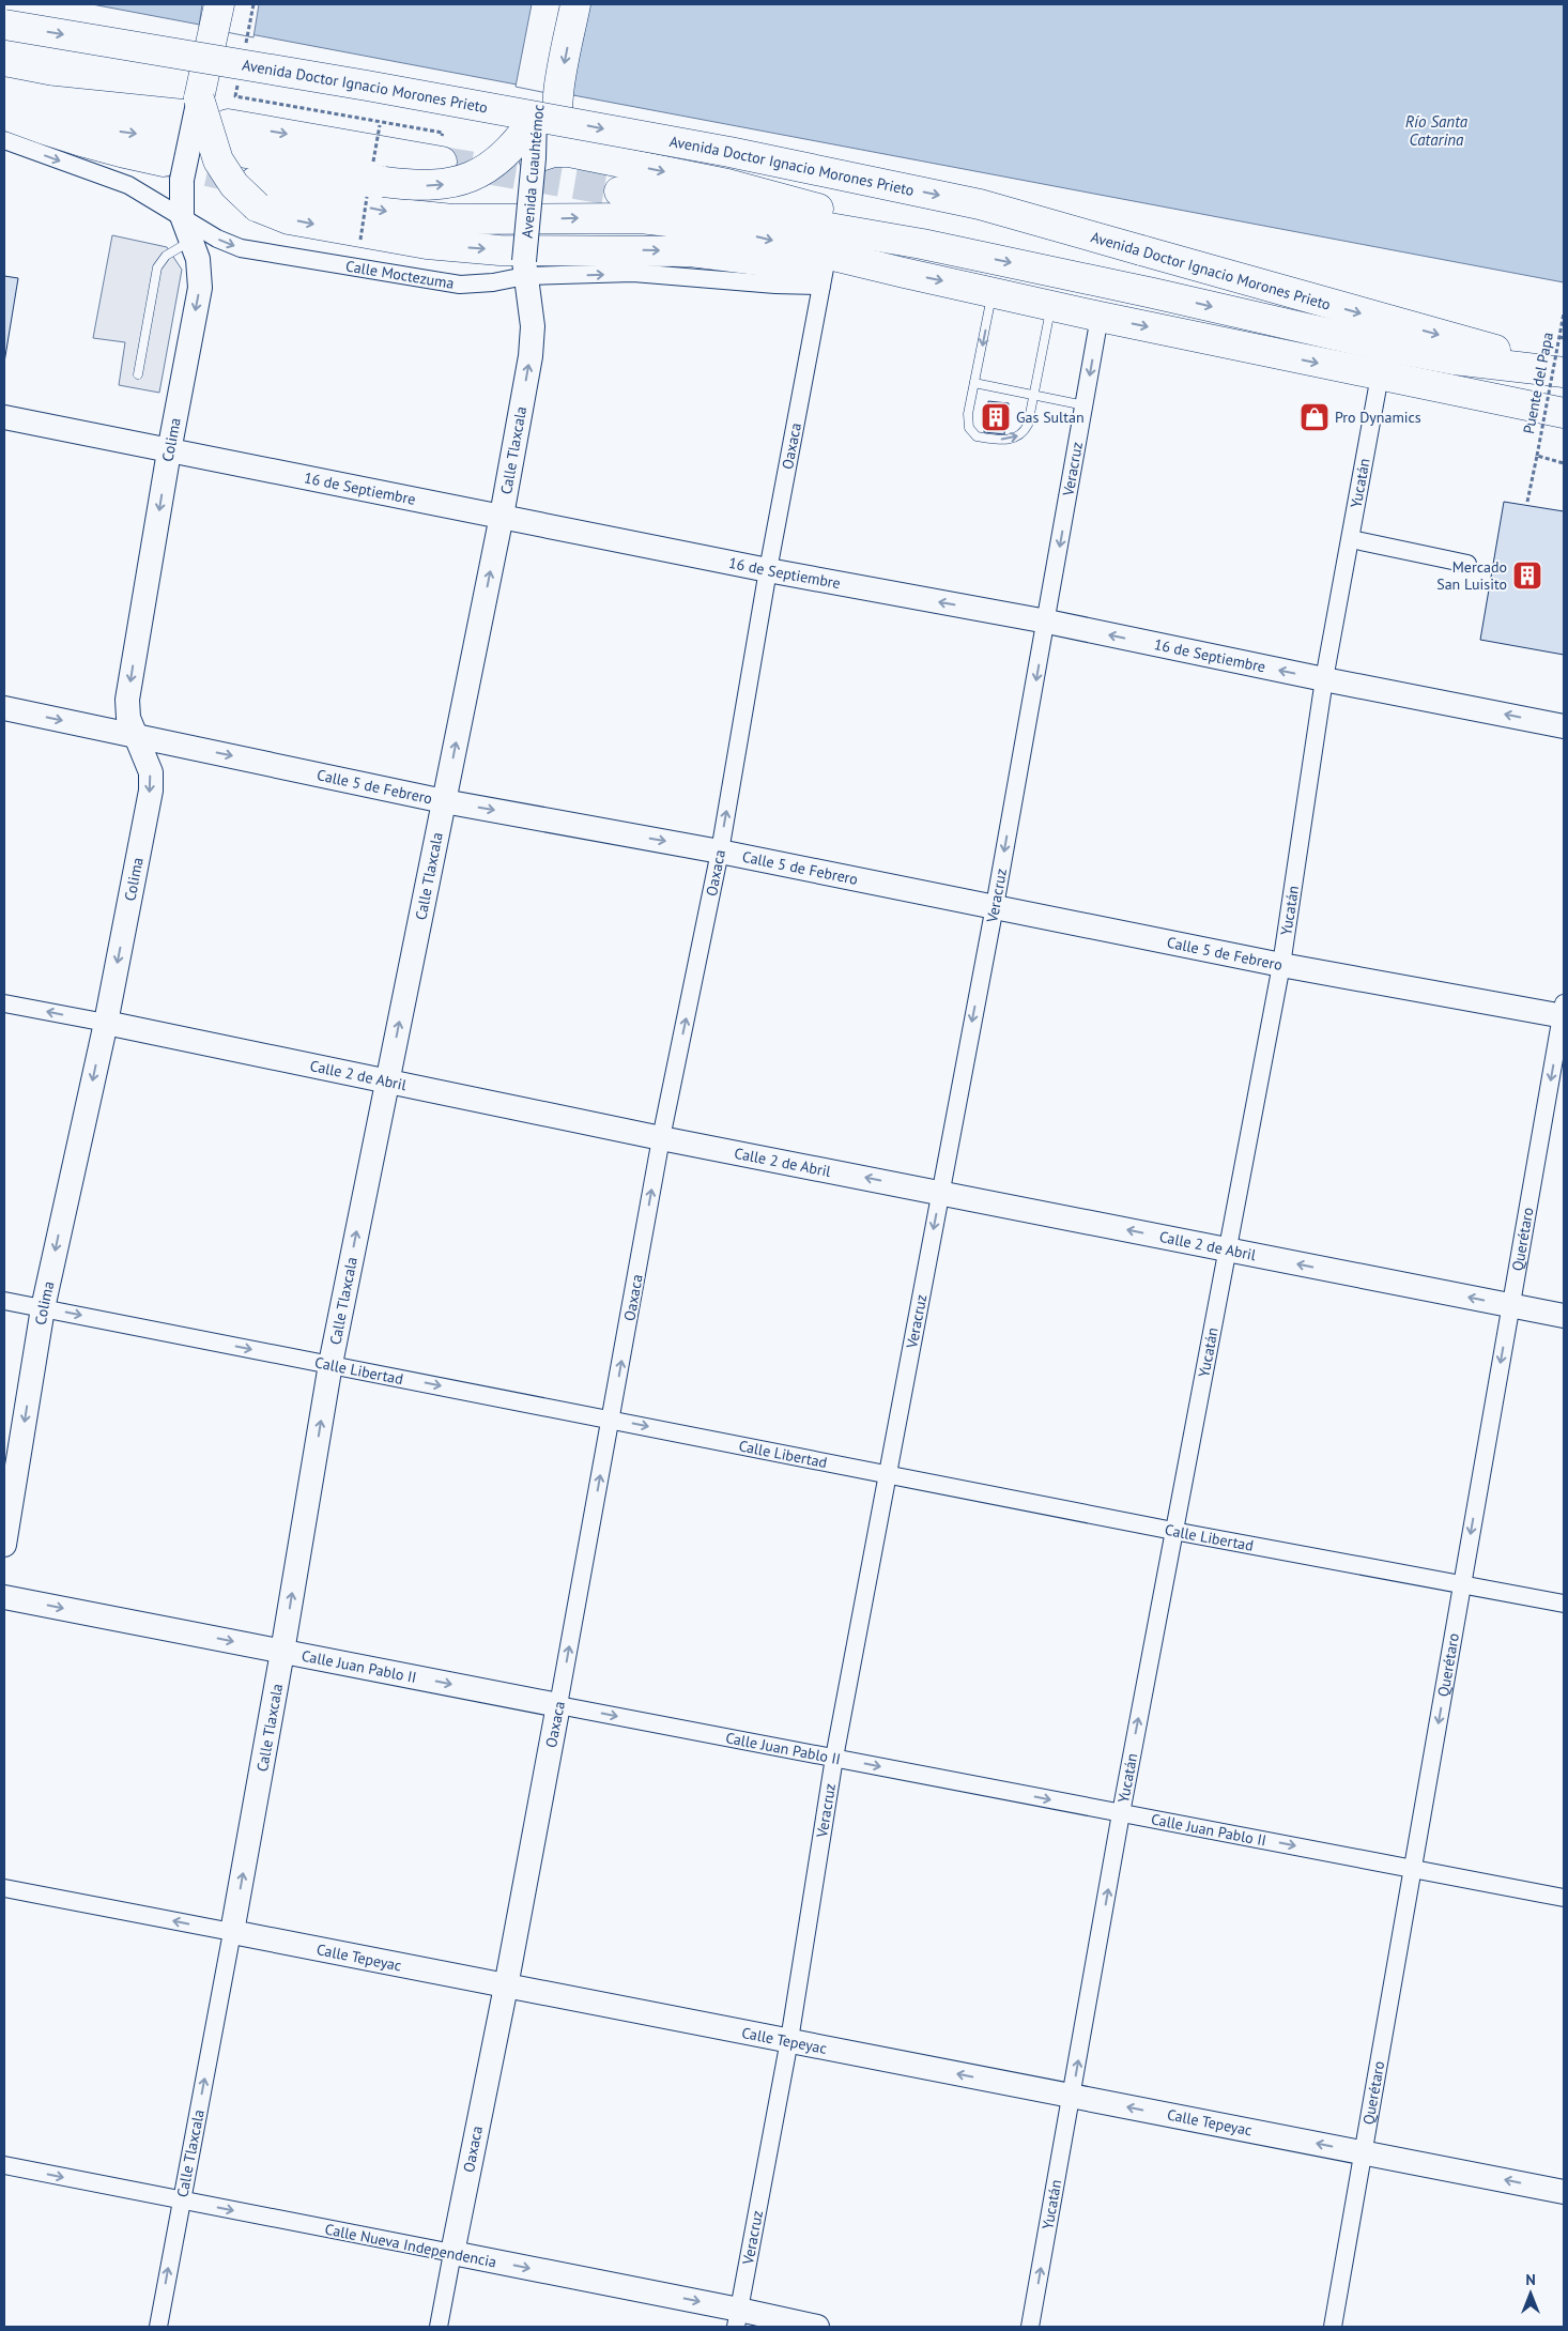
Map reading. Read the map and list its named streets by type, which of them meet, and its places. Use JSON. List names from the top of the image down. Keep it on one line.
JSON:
{"streets":{"highway":["Avenida Doctor Ignacio Morones Prieto","Avenida Cuauhtémoc"],"street":["Calle Moctezuma","Colima","Oaxaca","Calle Tlaxcala","Veracruz","Yucatán","16 de Septiembre","Calle 5 de Febrero","Calle 2 de Abril","Querétaro","Calle Libertad","Calle Juan Pablo II","Calle Tepeyac","Calle Nueva Independencia"],"path":["Puente del Papa"]},"crossings":[["Avenida Cuauhtémoc","Calle Moctezuma"],["Avenida Cuauhtémoc","Calle Tlaxcala"],["Calle Moctezuma","Colima"],["Calle Moctezuma","Oaxaca"],["Calle Moctezuma","Calle Tlaxcala"],["Colima","16 de Septiembre"],["Colima","Calle 5 de Febrero"],["Colima","Calle 2 de Abril"],["Colima","Calle Libertad"],["Oaxaca","16 de Septiembre"],["Oaxaca","Calle 5 de Febrero"],["Oaxaca","Calle 2 de Abril"],["Oaxaca","Calle Libertad"],["Oaxaca","Calle Juan Pablo II"],["Oaxaca","Calle Tepeyac"],["Oaxaca","Calle Nueva Independencia"],["Calle Tlaxcala","16 de Septiembre"],["Calle Tlaxcala","Calle 5 de Febrero"],["Calle Tlaxcala","Calle 2 de Abril"],["Calle Tlaxcala","Calle Libertad"],["Calle Tlaxcala","Calle Juan Pablo II"],["Calle Tlaxcala","Calle Tepeyac"],["Calle Tlaxcala","Calle Nueva Independencia"],["Veracruz","16 de Septiembre"],["Veracruz","Calle 5 de Febrero"],["Veracruz","Calle 2 de Abril"],["Veracruz","Calle Libertad"],["Veracruz","Calle Juan Pablo II"],["Veracruz","Calle Tepeyac"],["Veracruz","Calle Nueva Independencia"],["Yucatán","16 de Septiembre"],["Yucatán","Calle 5 de Febrero"],["Yucatán","Calle 2 de Abril"],["Yucatán","Calle Libertad"],["Yucatán","Calle Juan Pablo II"],["Yucatán","Calle Tepeyac"],["Calle 5 de Febrero","Querétaro"],["Calle 2 de Abril","Querétaro"],["Querétaro","Calle Libertad"],["Querétaro","Calle Juan Pablo II"],["Querétaro","Calle Tepeyac"]],"one_way":["Calle Moctezuma","Colima","Oaxaca","Calle Tlaxcala","Veracruz","Yucatán","16 de Septiembre","Calle 5 de Febrero","Calle 2 de Abril","Querétaro","Calle Libertad","Calle Juan Pablo II","Calle Tepeyac","Calle Nueva Independencia"],"water":["Río Santa Catarina"],"places":{"building":["Gas Sultan","Mercado San Luisito"],"shop":["Pro Dynamics"]},"north":"top"}
